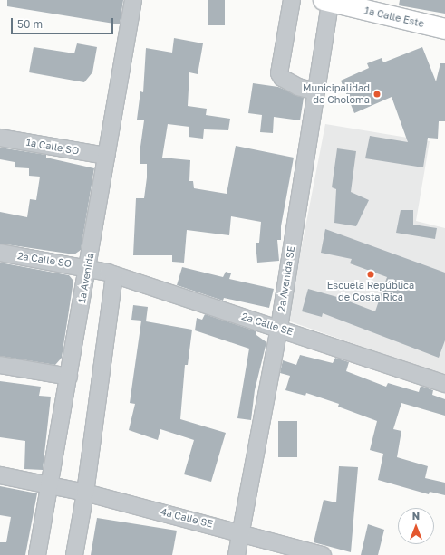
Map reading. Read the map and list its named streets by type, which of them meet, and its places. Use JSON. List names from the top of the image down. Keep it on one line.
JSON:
{"streets":{"main road":["1a Calle Este"],"street":["1a Calle SO","2a Calle SO","1a Avenida","2a Avenida SE","2a Calle SE","4a Calle SE"]},"crossings":[["1a Calle Este","2a Avenida SE"],["1a Calle SO","1a Avenida"],["2a Calle SO","1a Avenida"],["2a Calle SO","2a Calle SE"],["1a Avenida","2a Calle SE"],["1a Avenida","4a Calle SE"],["2a Avenida SE","2a Calle SE"],["2a Avenida SE","4a Calle SE"]],"places":["Municipalidad de Choloma","Escuela República de Costa Rica"],"scale_bar":"50 m","north":"top"}
